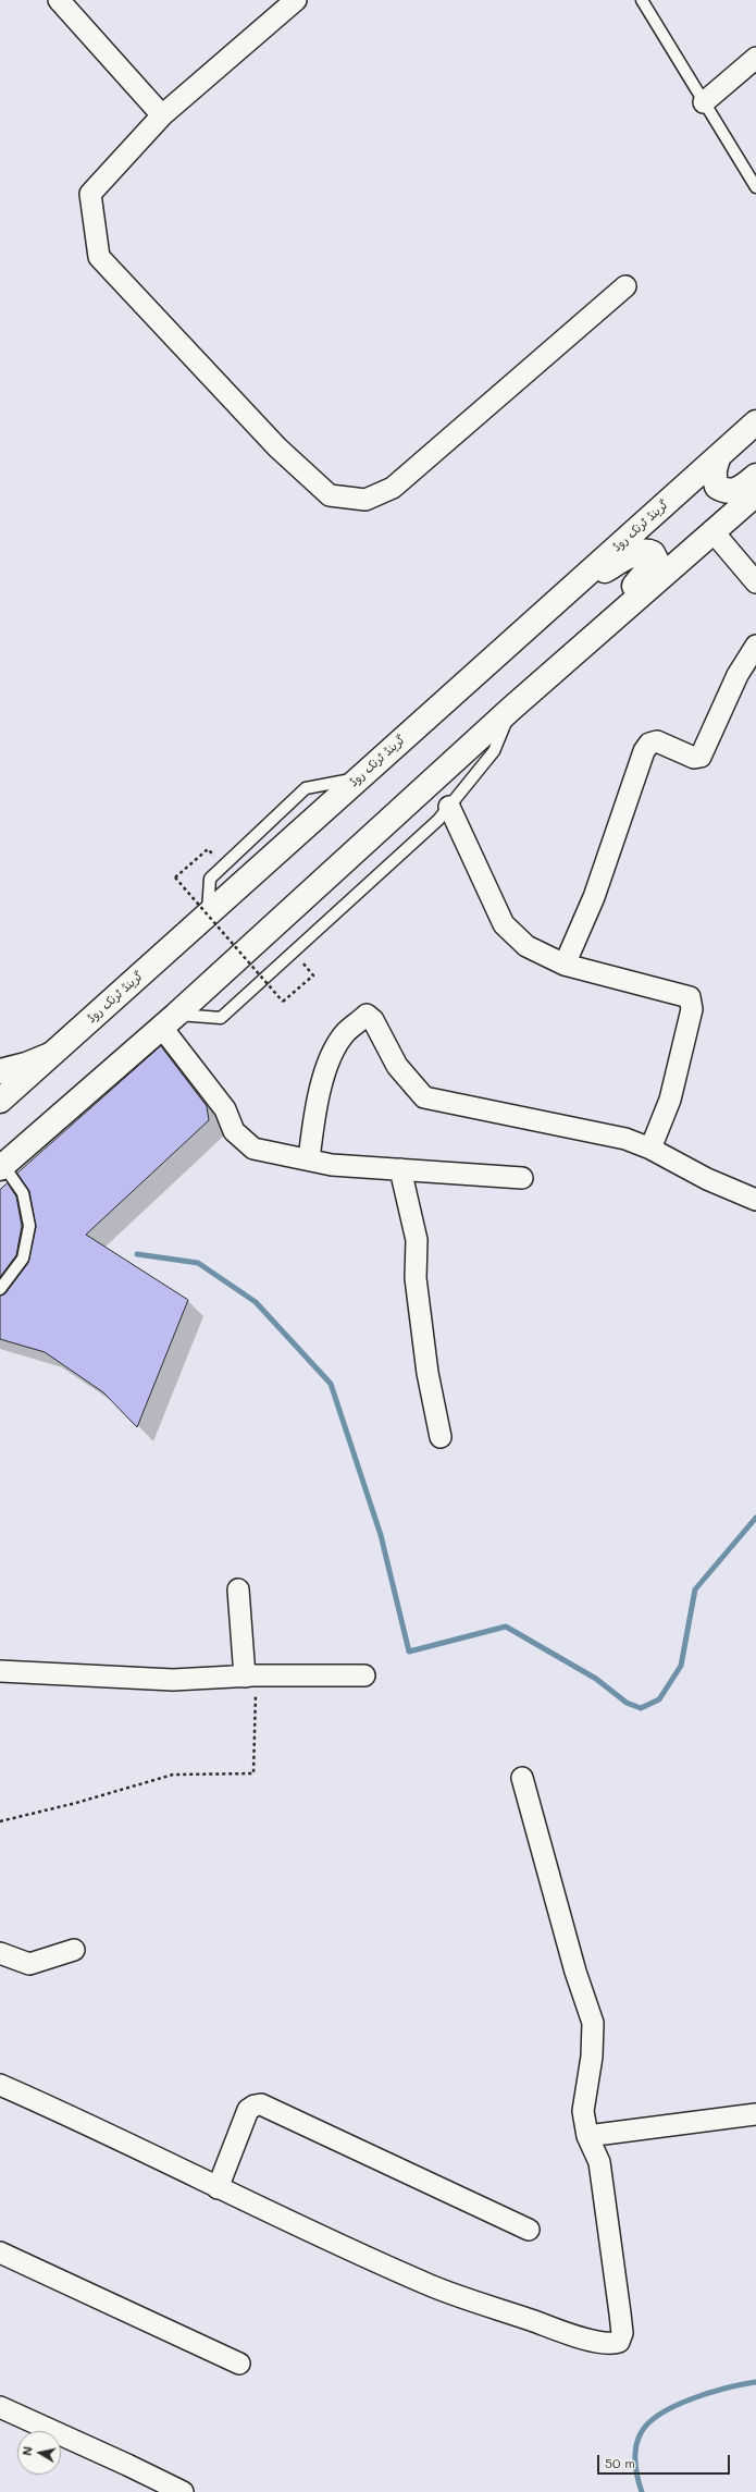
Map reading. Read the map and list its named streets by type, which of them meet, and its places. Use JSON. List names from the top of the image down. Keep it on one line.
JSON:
{"streets":{"main road":["گرینڈ ٹرنک روڈ"]},"scale_bar":"50 m","north":"left"}
